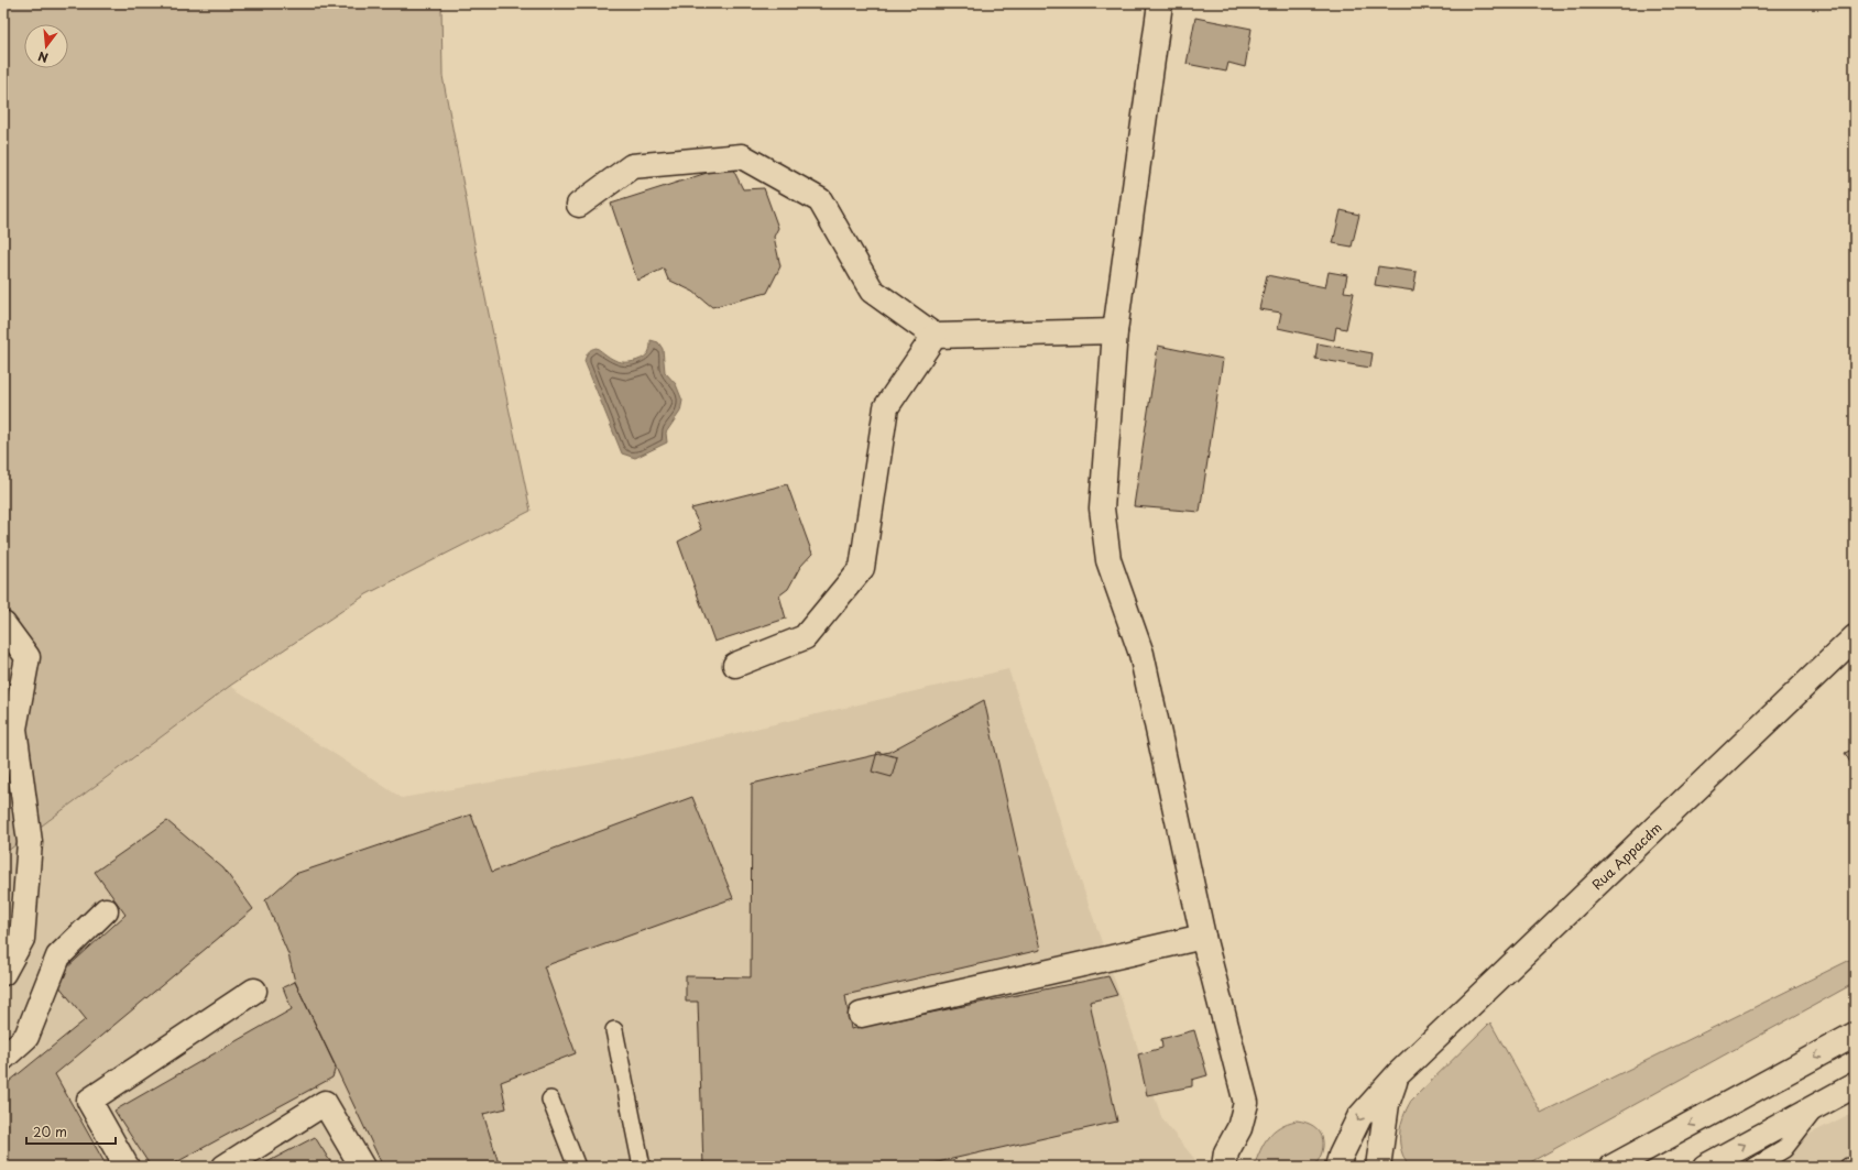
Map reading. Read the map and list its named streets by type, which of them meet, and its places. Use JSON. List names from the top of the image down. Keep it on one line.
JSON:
{"streets":{"street":["Rua Appacdm"]},"scale_bar":"20 m","north":"bottom"}
